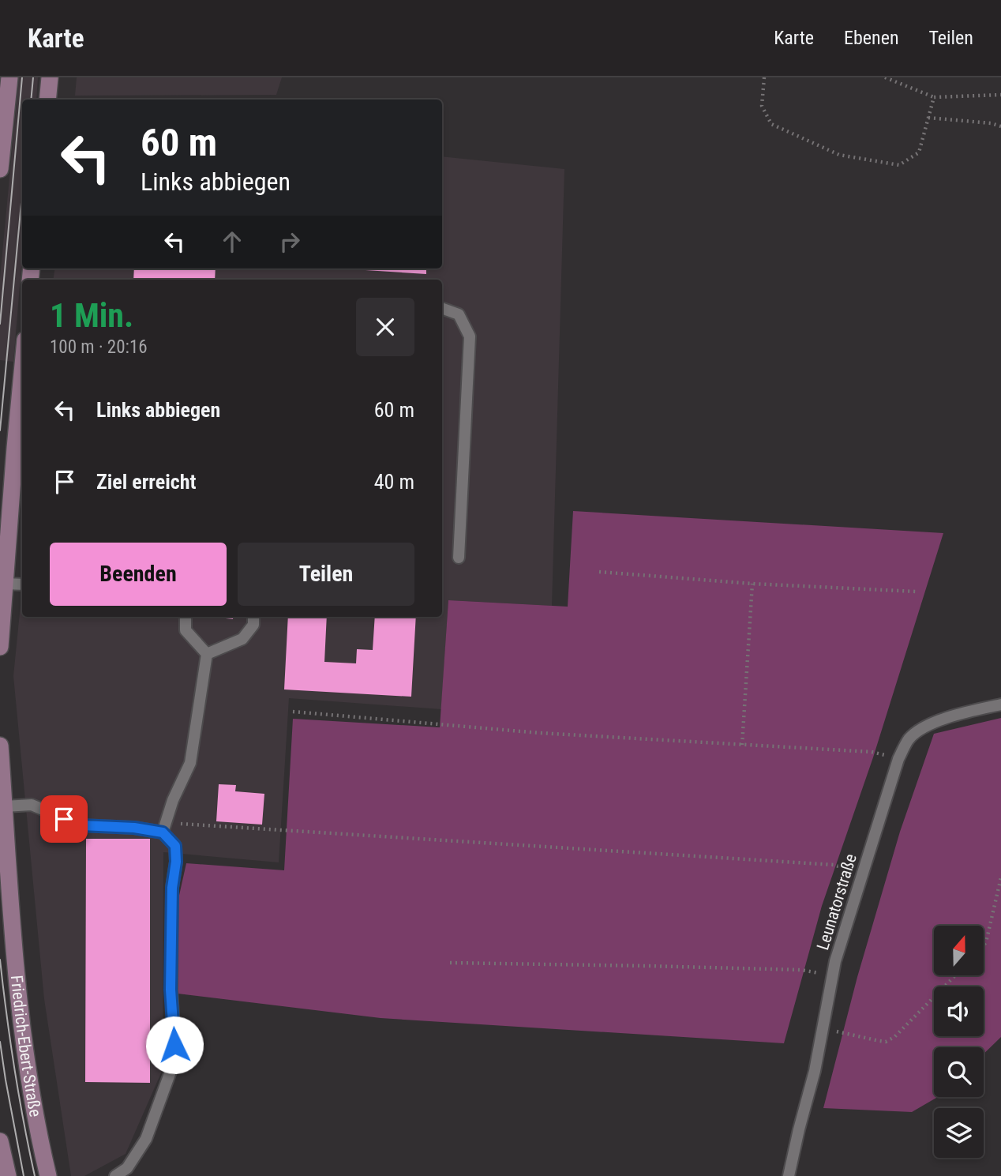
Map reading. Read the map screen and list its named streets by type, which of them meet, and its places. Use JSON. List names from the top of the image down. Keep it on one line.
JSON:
{"streets":{"main road":["Friedrich-Ebert-Straße"],"lane":["Leunatorstraße"]},"north":"top","page":{"header":"Karte","nav":["Karte","Ebenen","Teilen"],"turn":["60 m","Links abbiegen"],"heading":["1 Min.","100 m · 20:16"],"list":[{"name":"Links abbiegen","value":"60 m"},{"name":"Ziel erreicht","value":"40 m"}],"buttons":["Beenden","Teilen"]}}
